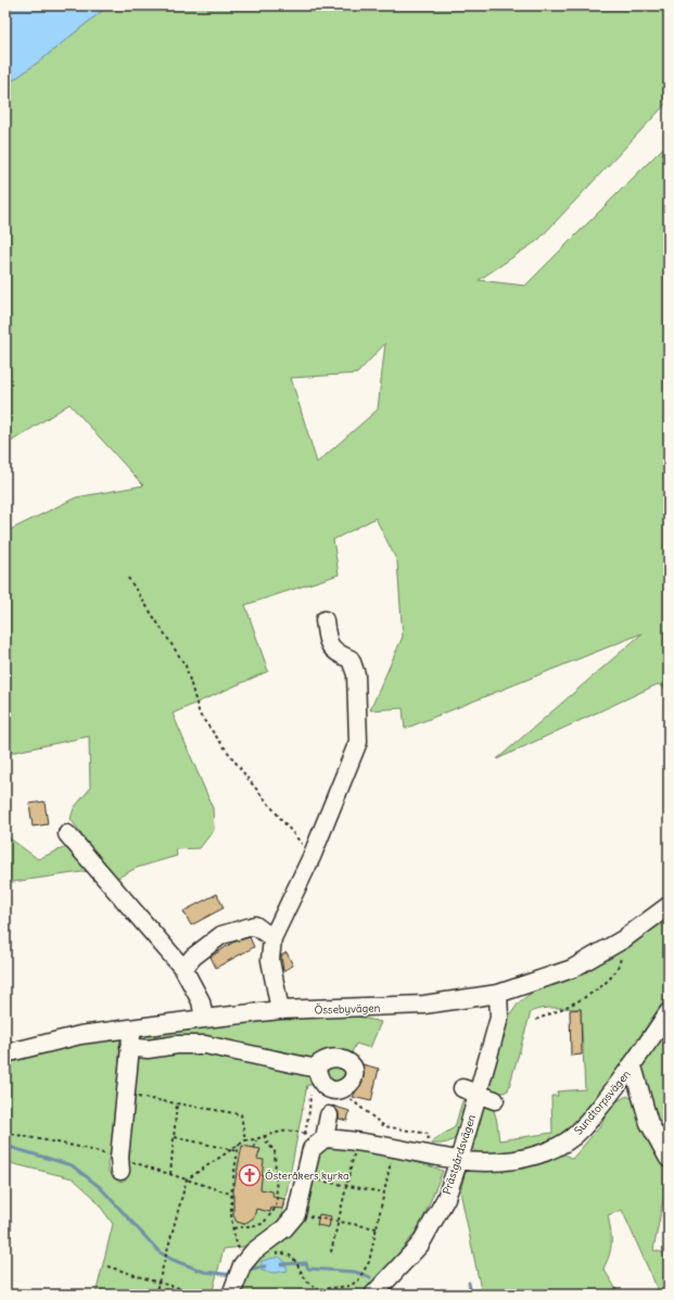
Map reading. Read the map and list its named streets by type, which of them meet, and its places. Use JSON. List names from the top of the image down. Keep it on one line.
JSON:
{"streets":{"street":["Össebyvägen","Sundtorpsvägen","Prästgårdsvägen"]},"crossings":[["Össebyvägen","Prästgårdsvägen"],["Sundtorpsvägen","Prästgårdsvägen"]],"places":{"church":["Österåkers kyrka"]}}
